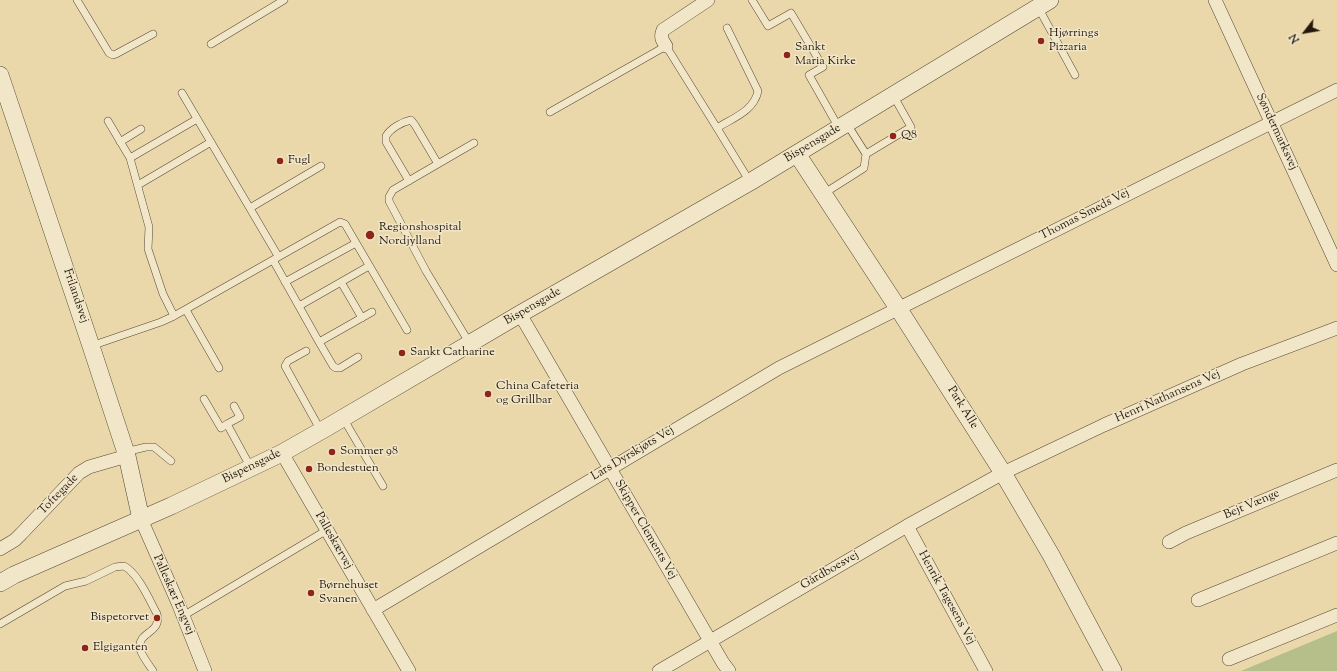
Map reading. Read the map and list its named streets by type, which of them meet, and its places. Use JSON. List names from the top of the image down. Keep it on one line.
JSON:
{"streets":{"street":["Søndermarksvej","Bispensgade","Thomas Smeds Vej","Frilandsvej","Henri Nathansens Vej","Park Alle","Lars Dyrskjøts Vej","Toftegade","Bejt Vænge","Skipper Clements Vej","Palleskærvej","Gårdboesvej","Palleskær Engvej","Henrik Tagesens Vej"]},"crossings":[["Søndermarksvej","Thomas Smeds Vej"],["Bispensgade","Frilandsvej"],["Bispensgade","Park Alle"],["Bispensgade","Skipper Clements Vej"],["Bispensgade","Palleskærvej"],["Bispensgade","Palleskær Engvej"],["Thomas Smeds Vej","Park Alle"],["Thomas Smeds Vej","Lars Dyrskjøts Vej"],["Frilandsvej","Toftegade"],["Frilandsvej","Palleskær Engvej"],["Henri Nathansens Vej","Park Alle"],["Henri Nathansens Vej","Gårdboesvej"],["Park Alle","Lars Dyrskjøts Vej"],["Park Alle","Gårdboesvej"],["Lars Dyrskjøts Vej","Skipper Clements Vej"],["Lars Dyrskjøts Vej","Palleskærvej"],["Skipper Clements Vej","Gårdboesvej"],["Gårdboesvej","Henrik Tagesens Vej"]],"places":["Hjørrings Pizzaria","Sankt Maria Kirke","Q8","Fugl","Regionshospital Nordjylland","Sankt Catharine","China Cafeteria og Grillbar","Sommer 98","Bondestuen","Børnehuset Svanen","Bispetorvet","Elgiganten"],"north":"bottom left"}
